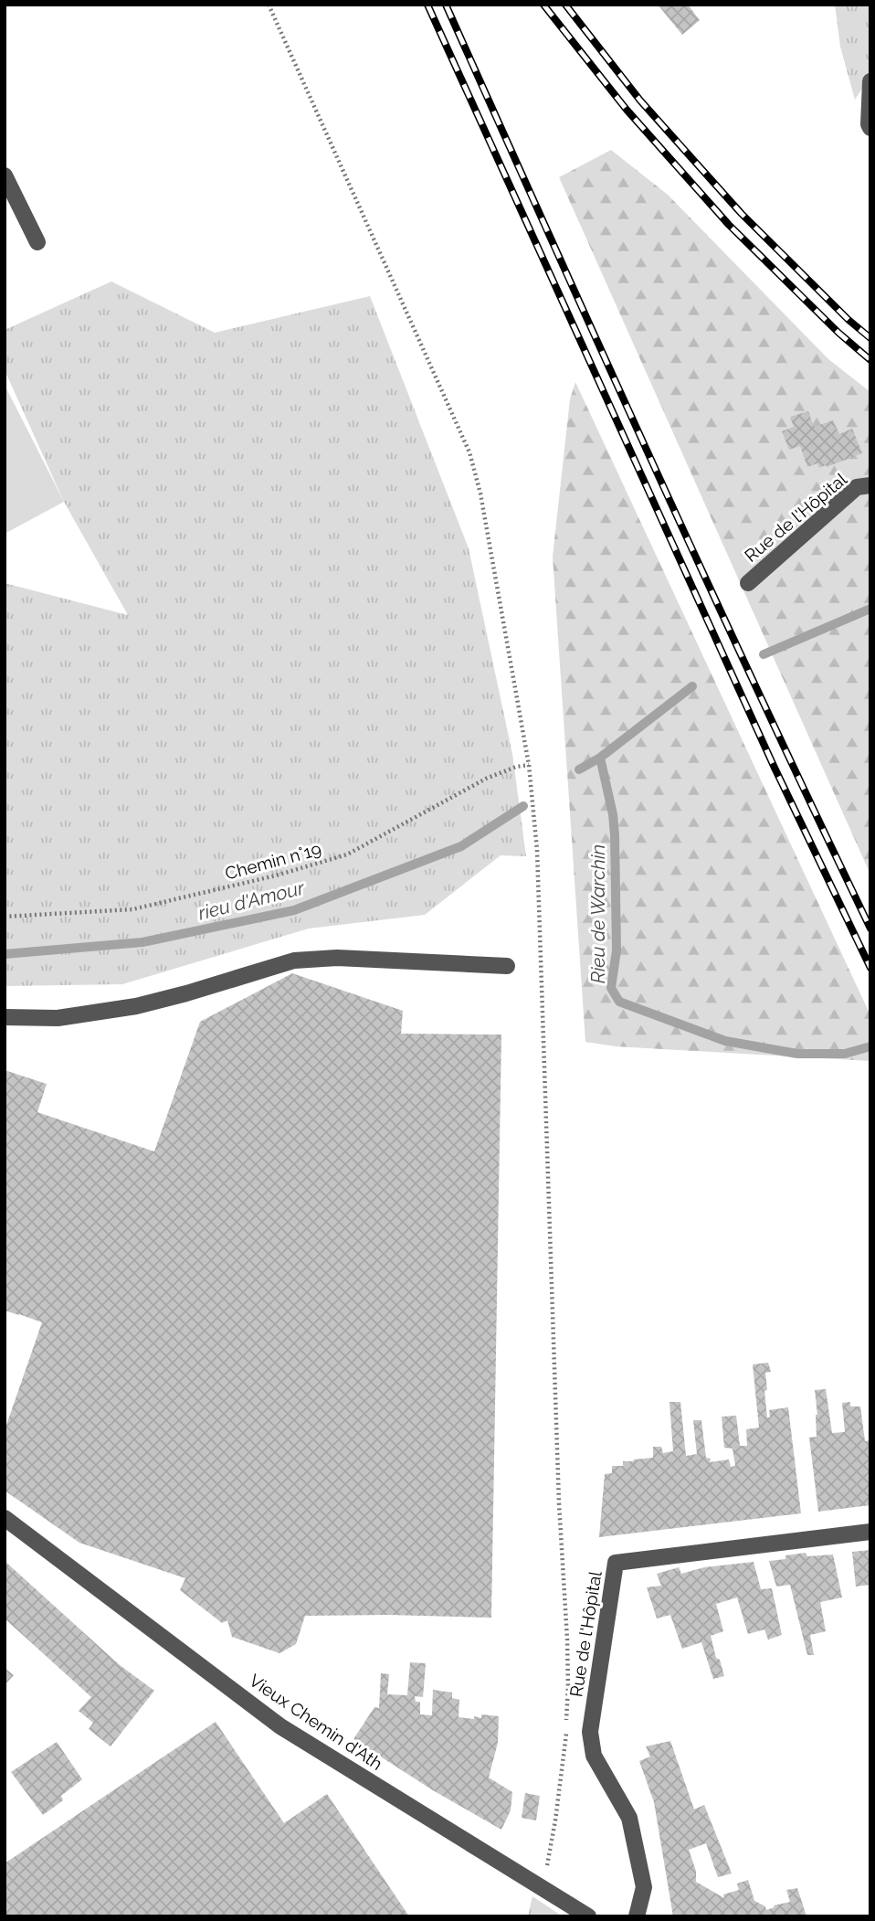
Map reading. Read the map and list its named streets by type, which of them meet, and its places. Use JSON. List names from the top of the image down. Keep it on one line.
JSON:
{"streets":{"street":["Rue de l'Hôpital","Vieux Chemin d'Ath"],"path":["Chemin n°19"]},"water":["rieu d'Amour","Rieu de Warchin"]}
